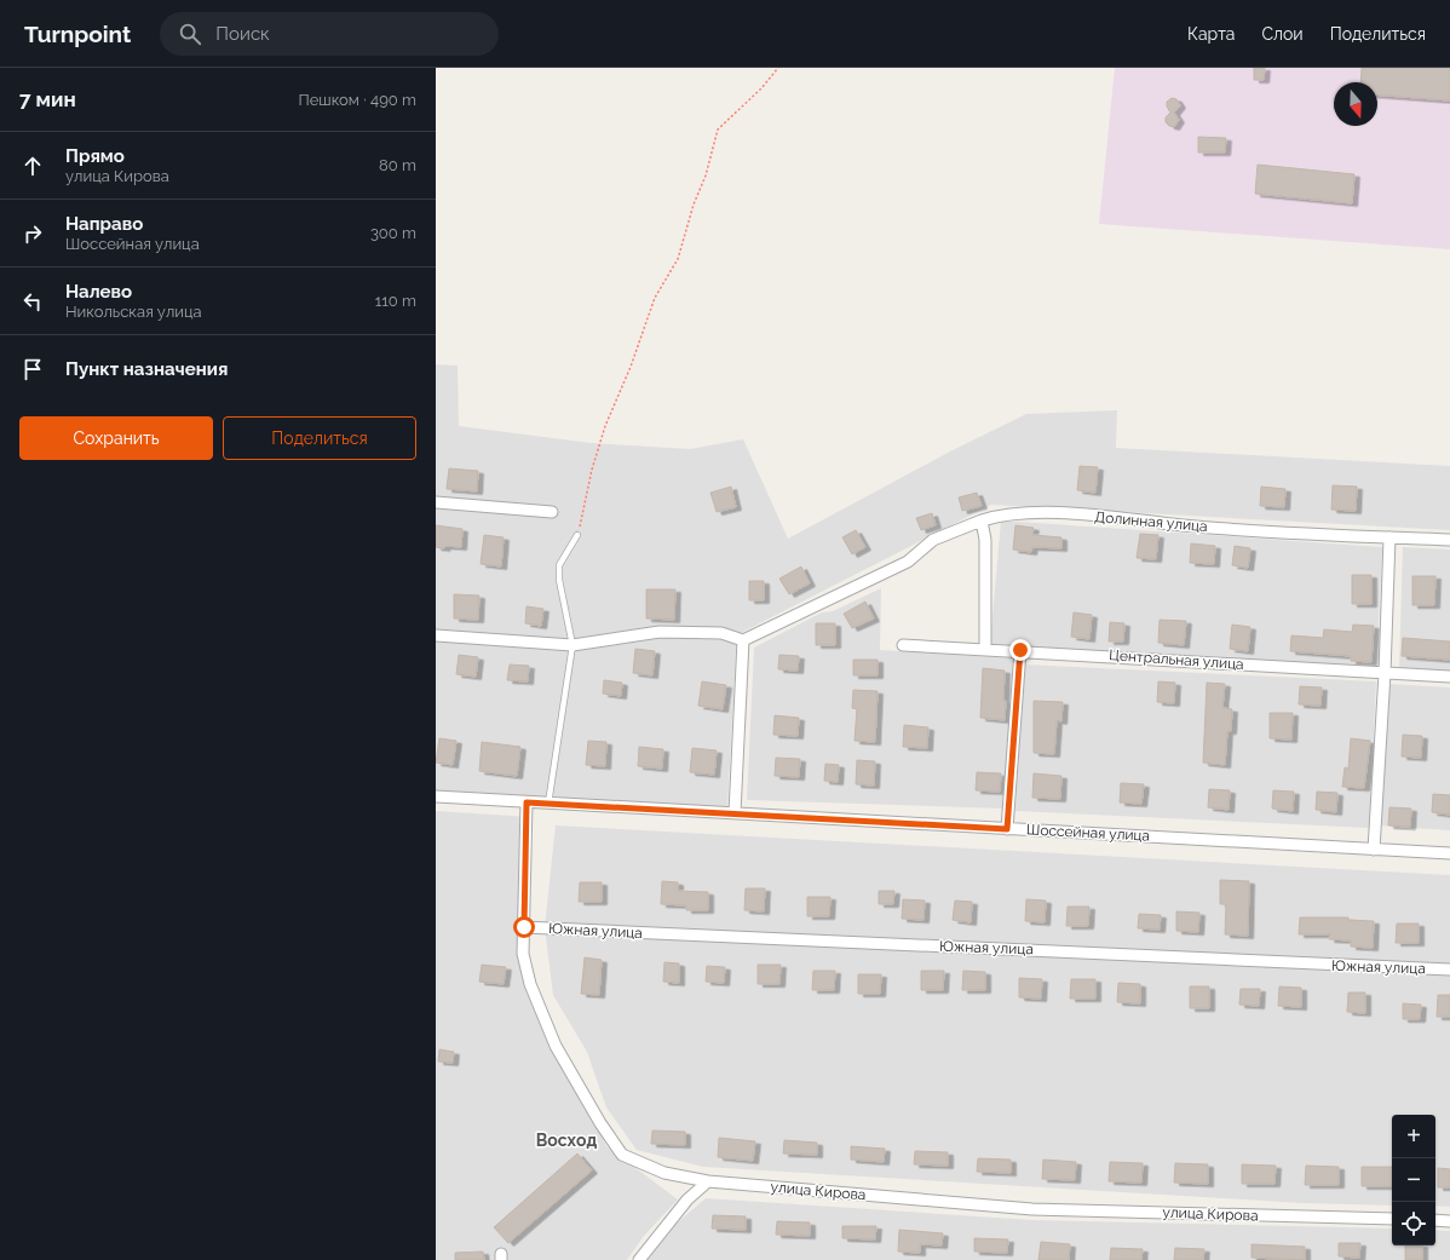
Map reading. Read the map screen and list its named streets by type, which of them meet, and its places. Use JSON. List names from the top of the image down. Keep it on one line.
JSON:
{"streets":{"street":["Долинная улица","Центральная улица","Шоссейная улица","Южная улица","улица Кирова"]},"crossings":[["Шоссейная улица","улица Кирова"],["Южная улица","улица Кирова"]],"districts":["Восход"],"north":"bottom","page":{"header":"Turnpoint","search":"Поиск","nav":["Карта","Слои","Поделиться"],"heading":["7 мин","Пешком · 490 m"],"list":[["Прямо","улица Кирова","80 m"],["Направо","Шоссейная улица","300 m"],["Налево","Никольская улица","110 m"],"Пункт назначения"],"buttons":["Сохранить","Поделиться"],"map_buttons":["+","−"]}}
